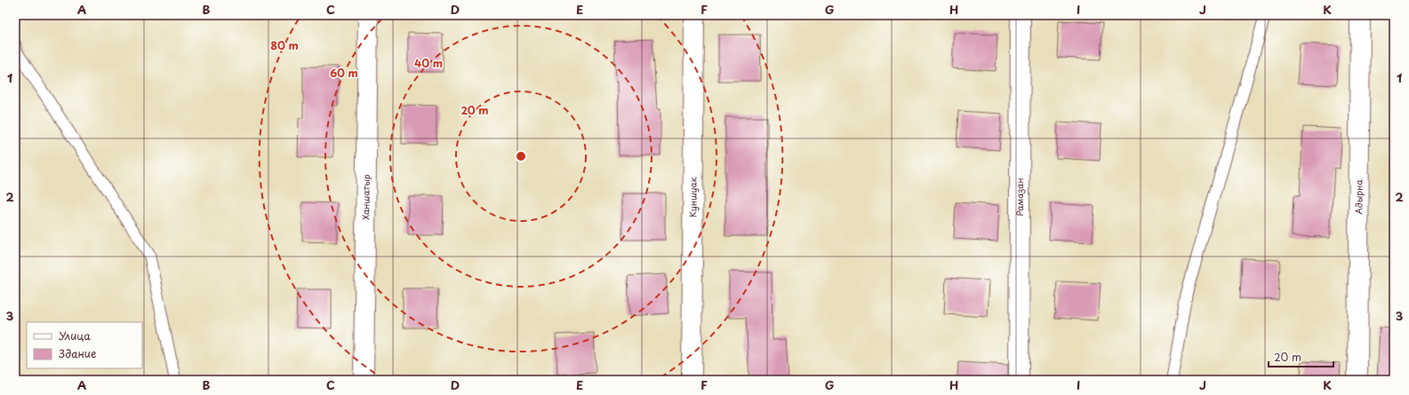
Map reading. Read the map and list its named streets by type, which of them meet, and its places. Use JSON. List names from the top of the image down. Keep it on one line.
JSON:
{"streets":{"street":["Ханшатыр","Куншуак","Рамазан","Адырна"]},"legend":["Улица","Здание"],"scale_bar":"20 m","grid":{"columns":["A","B","C","D","E","F","G","H","I","J","K"],"rows":["1","2","3"]},"rings":["80 m","40 m","60 m","20 m"]}
